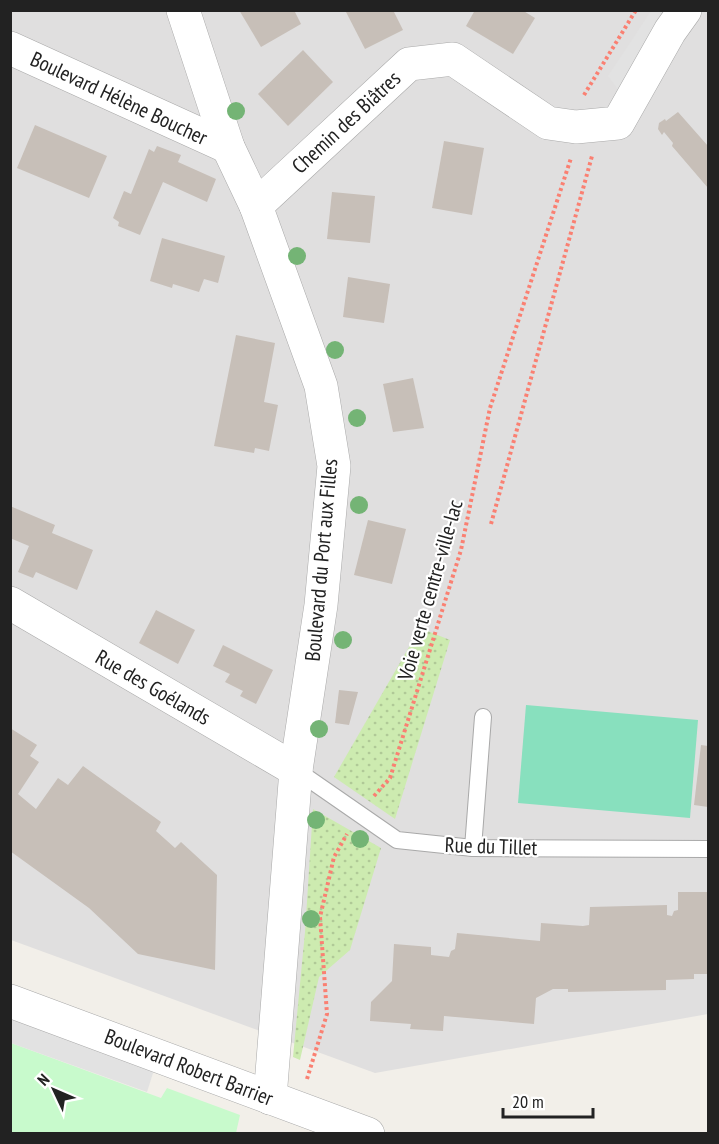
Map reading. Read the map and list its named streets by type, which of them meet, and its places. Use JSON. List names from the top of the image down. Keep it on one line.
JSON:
{"streets":{"street":["Boulevard Hélène Boucher","Chemin des Biâtres","Boulevard du Port aux Filles","Rue des Goélands","Boulevard Robert Barrier"],"lane":["Rue du Tillet"],"path":["Voie verte centre-ville-lac"]},"crossings":[["Boulevard Hélène Boucher","Boulevard du Port aux Filles"],["Chemin des Biâtres","Boulevard du Port aux Filles"],["Chemin des Biâtres","Voie verte centre-ville-lac"],["Boulevard du Port aux Filles","Voie verte centre-ville-lac"],["Boulevard du Port aux Filles","Rue des Goélands"],["Boulevard du Port aux Filles","Rue du Tillet"],["Boulevard du Port aux Filles","Boulevard Robert Barrier"],["Voie verte centre-ville-lac","Rue du Tillet"],["Voie verte centre-ville-lac","Boulevard Robert Barrier"],["Rue des Goélands","Rue du Tillet"]],"scale_bar":"20 m","north":"top left"}
